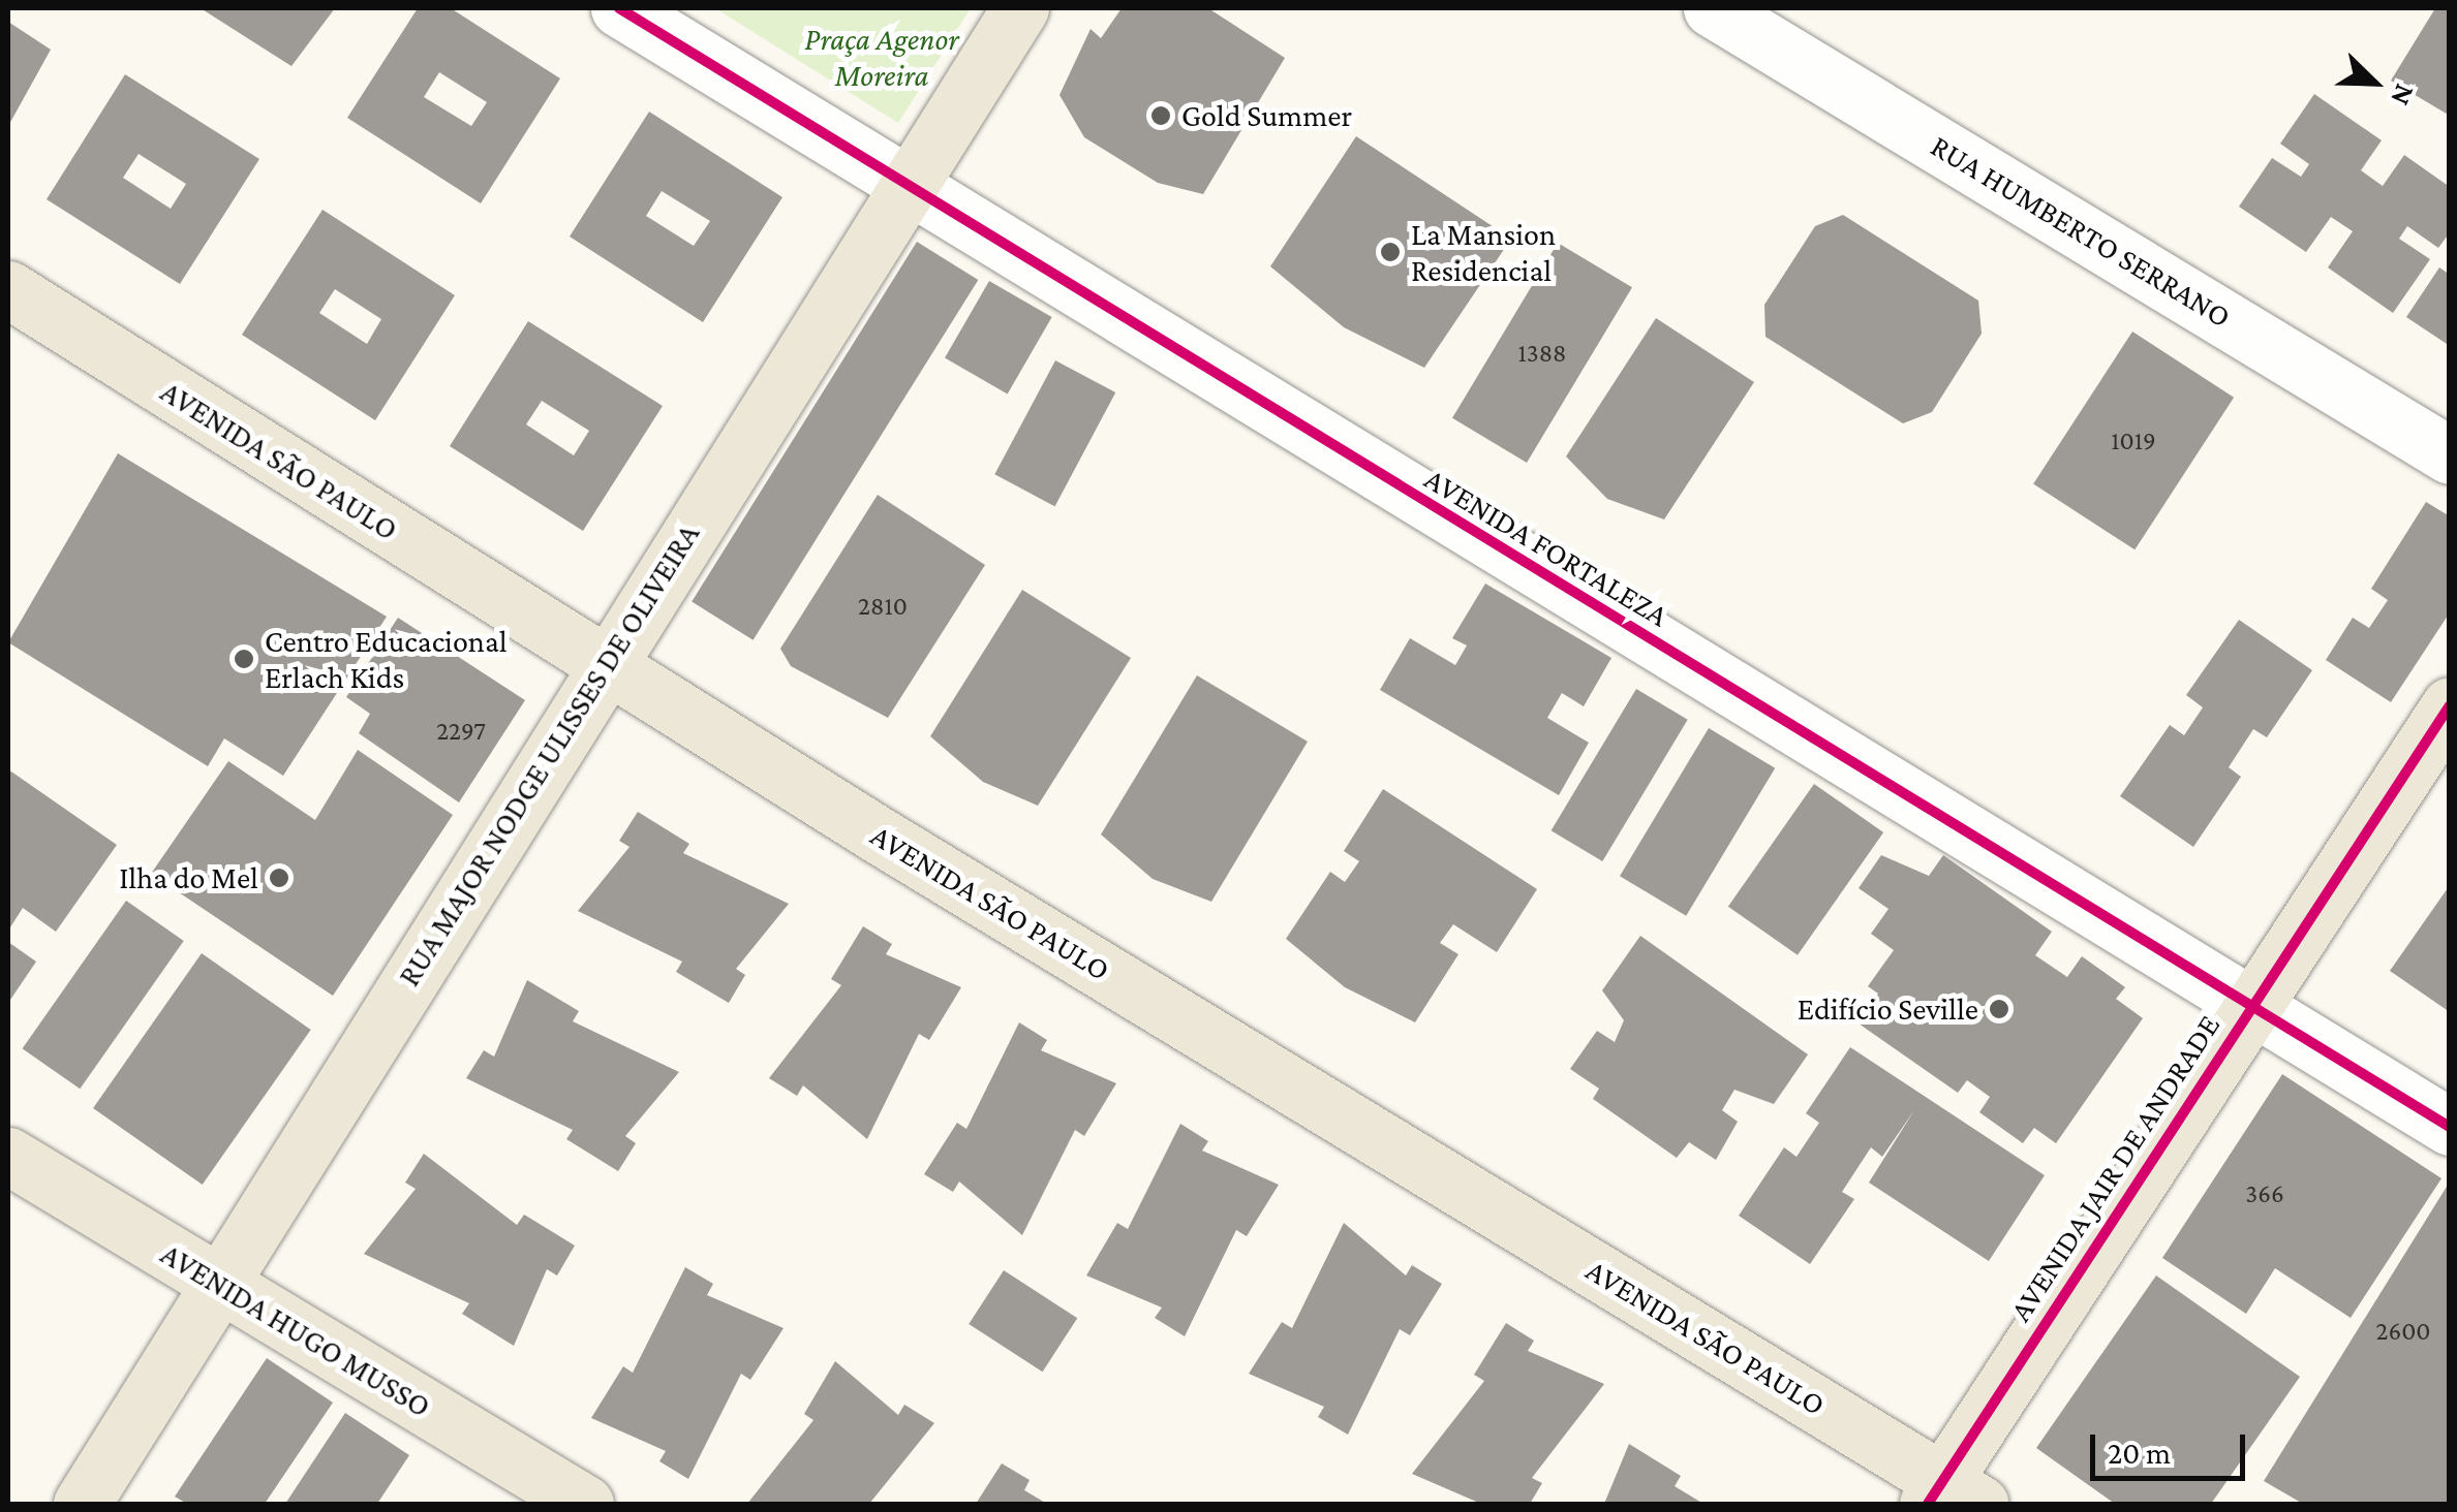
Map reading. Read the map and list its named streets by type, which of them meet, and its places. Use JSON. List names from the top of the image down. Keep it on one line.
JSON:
{"streets":{"main road":["AVENIDA SÃO PAULO","RUA MAJOR NODGE ULISSES DE OLIVEIRA","AVENIDA JAIR DE ANDRADE","AVENIDA HUGO MUSSO"],"street":["RUA HUMBERTO SERRANO","AVENIDA FORTALEZA"]},"crossings":[["AVENIDA SÃO PAULO","RUA MAJOR NODGE ULISSES DE OLIVEIRA"],["AVENIDA SÃO PAULO","AVENIDA JAIR DE ANDRADE"],["AVENIDA FORTALEZA","RUA MAJOR NODGE ULISSES DE OLIVEIRA"],["AVENIDA FORTALEZA","AVENIDA JAIR DE ANDRADE"],["RUA MAJOR NODGE ULISSES DE OLIVEIRA","AVENIDA HUGO MUSSO"]],"parks":["Praça Agenor Moreira"],"places":["Gold Summer","La Mansion Residencial","Centro Educacional Erlach Kids","Ilha do Mel","Edifício Seville"],"house_numbers":["1388","1019","2810","2297","366","2600"],"scale_bar":"20 m","north":"bottom right"}
